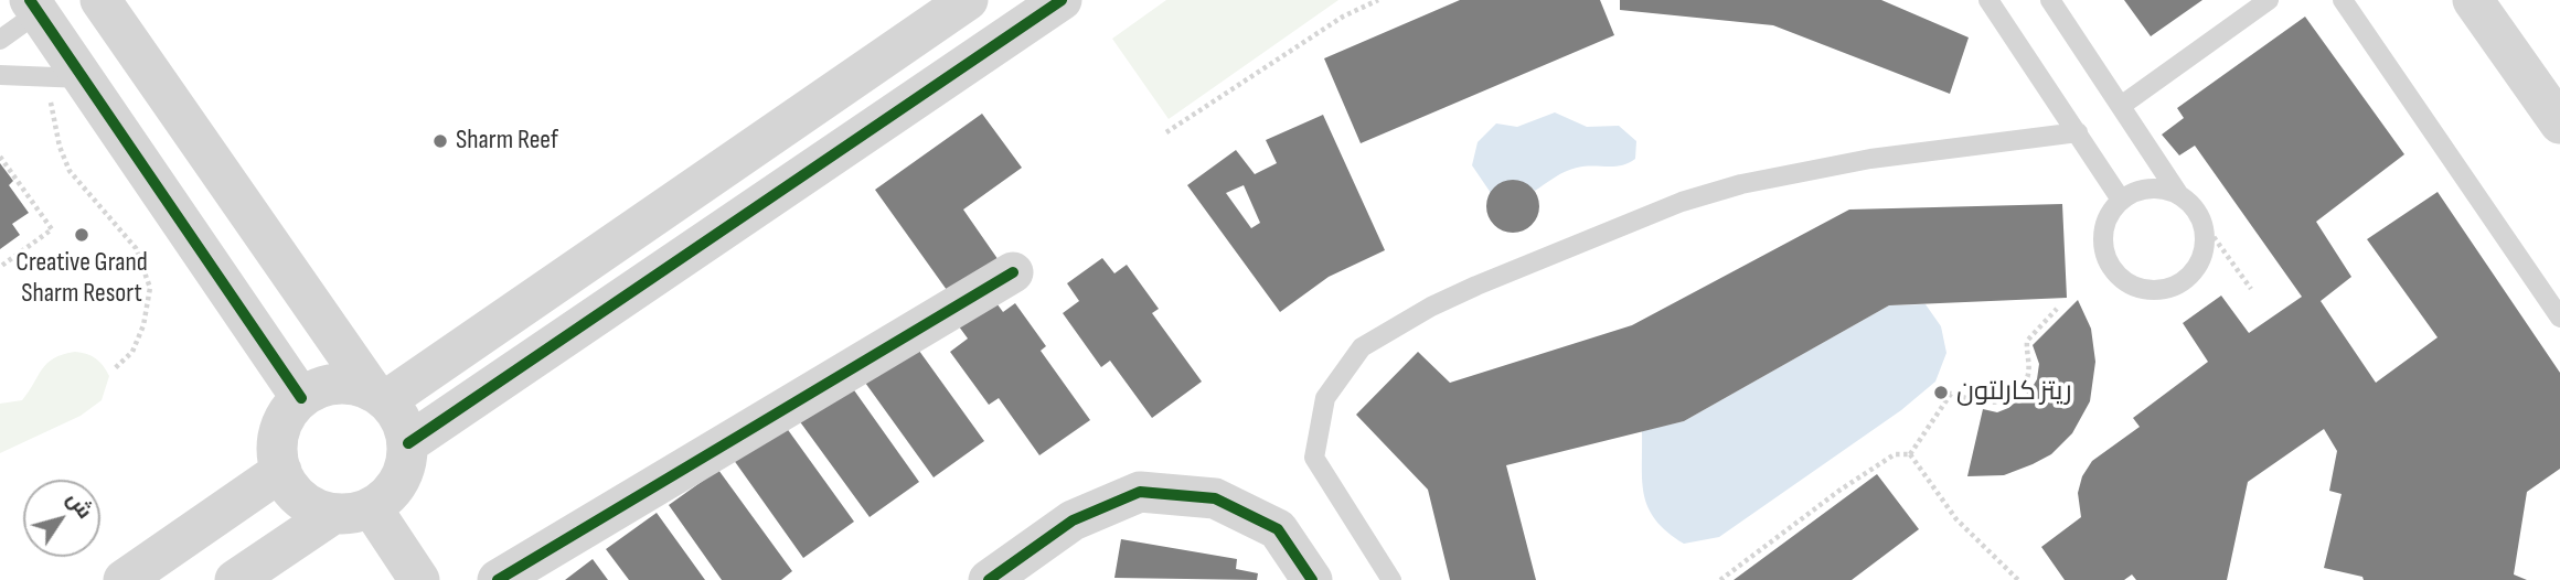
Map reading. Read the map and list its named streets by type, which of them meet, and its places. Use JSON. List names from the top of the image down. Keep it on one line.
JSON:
{"places":["Sharm Reef","Creative Grand Sharm Resort","ريتز كارلتون"],"north":"top right"}
